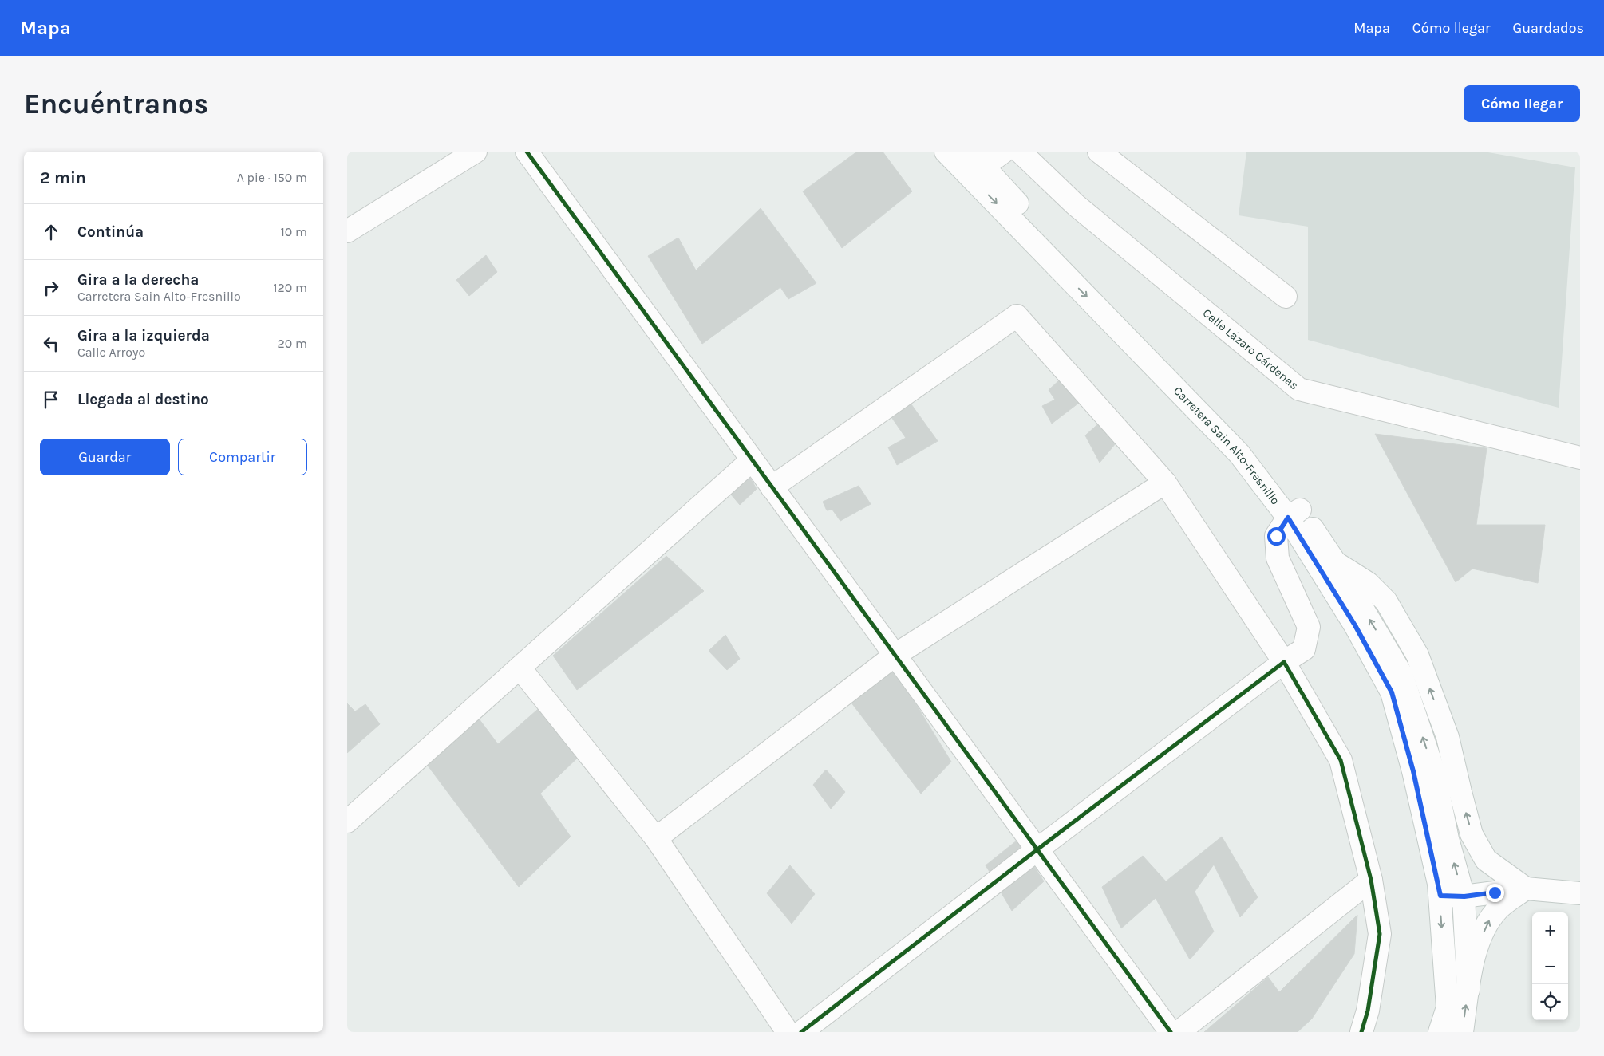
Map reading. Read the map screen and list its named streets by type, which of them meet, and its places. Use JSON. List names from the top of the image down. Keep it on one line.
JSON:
{"streets":{"street":["Calle Lázaro Cárdenas"]},"page":{"header":"Mapa","nav":["Mapa","Cómo llegar","Guardados"],"buttons":["Cómo llegar",["Guardar","Compartir"]],"title":"Encuéntranos","heading":["2 min","A pie · 150 m"],"list":[["Continúa","10 m"],["Gira a la derecha","Carretera Sain Alto-Fresnillo","120 m"],["Gira a la izquierda","Calle Arroyo","20 m"],"Llegada al destino"],"map_buttons":["+","−"]}}
